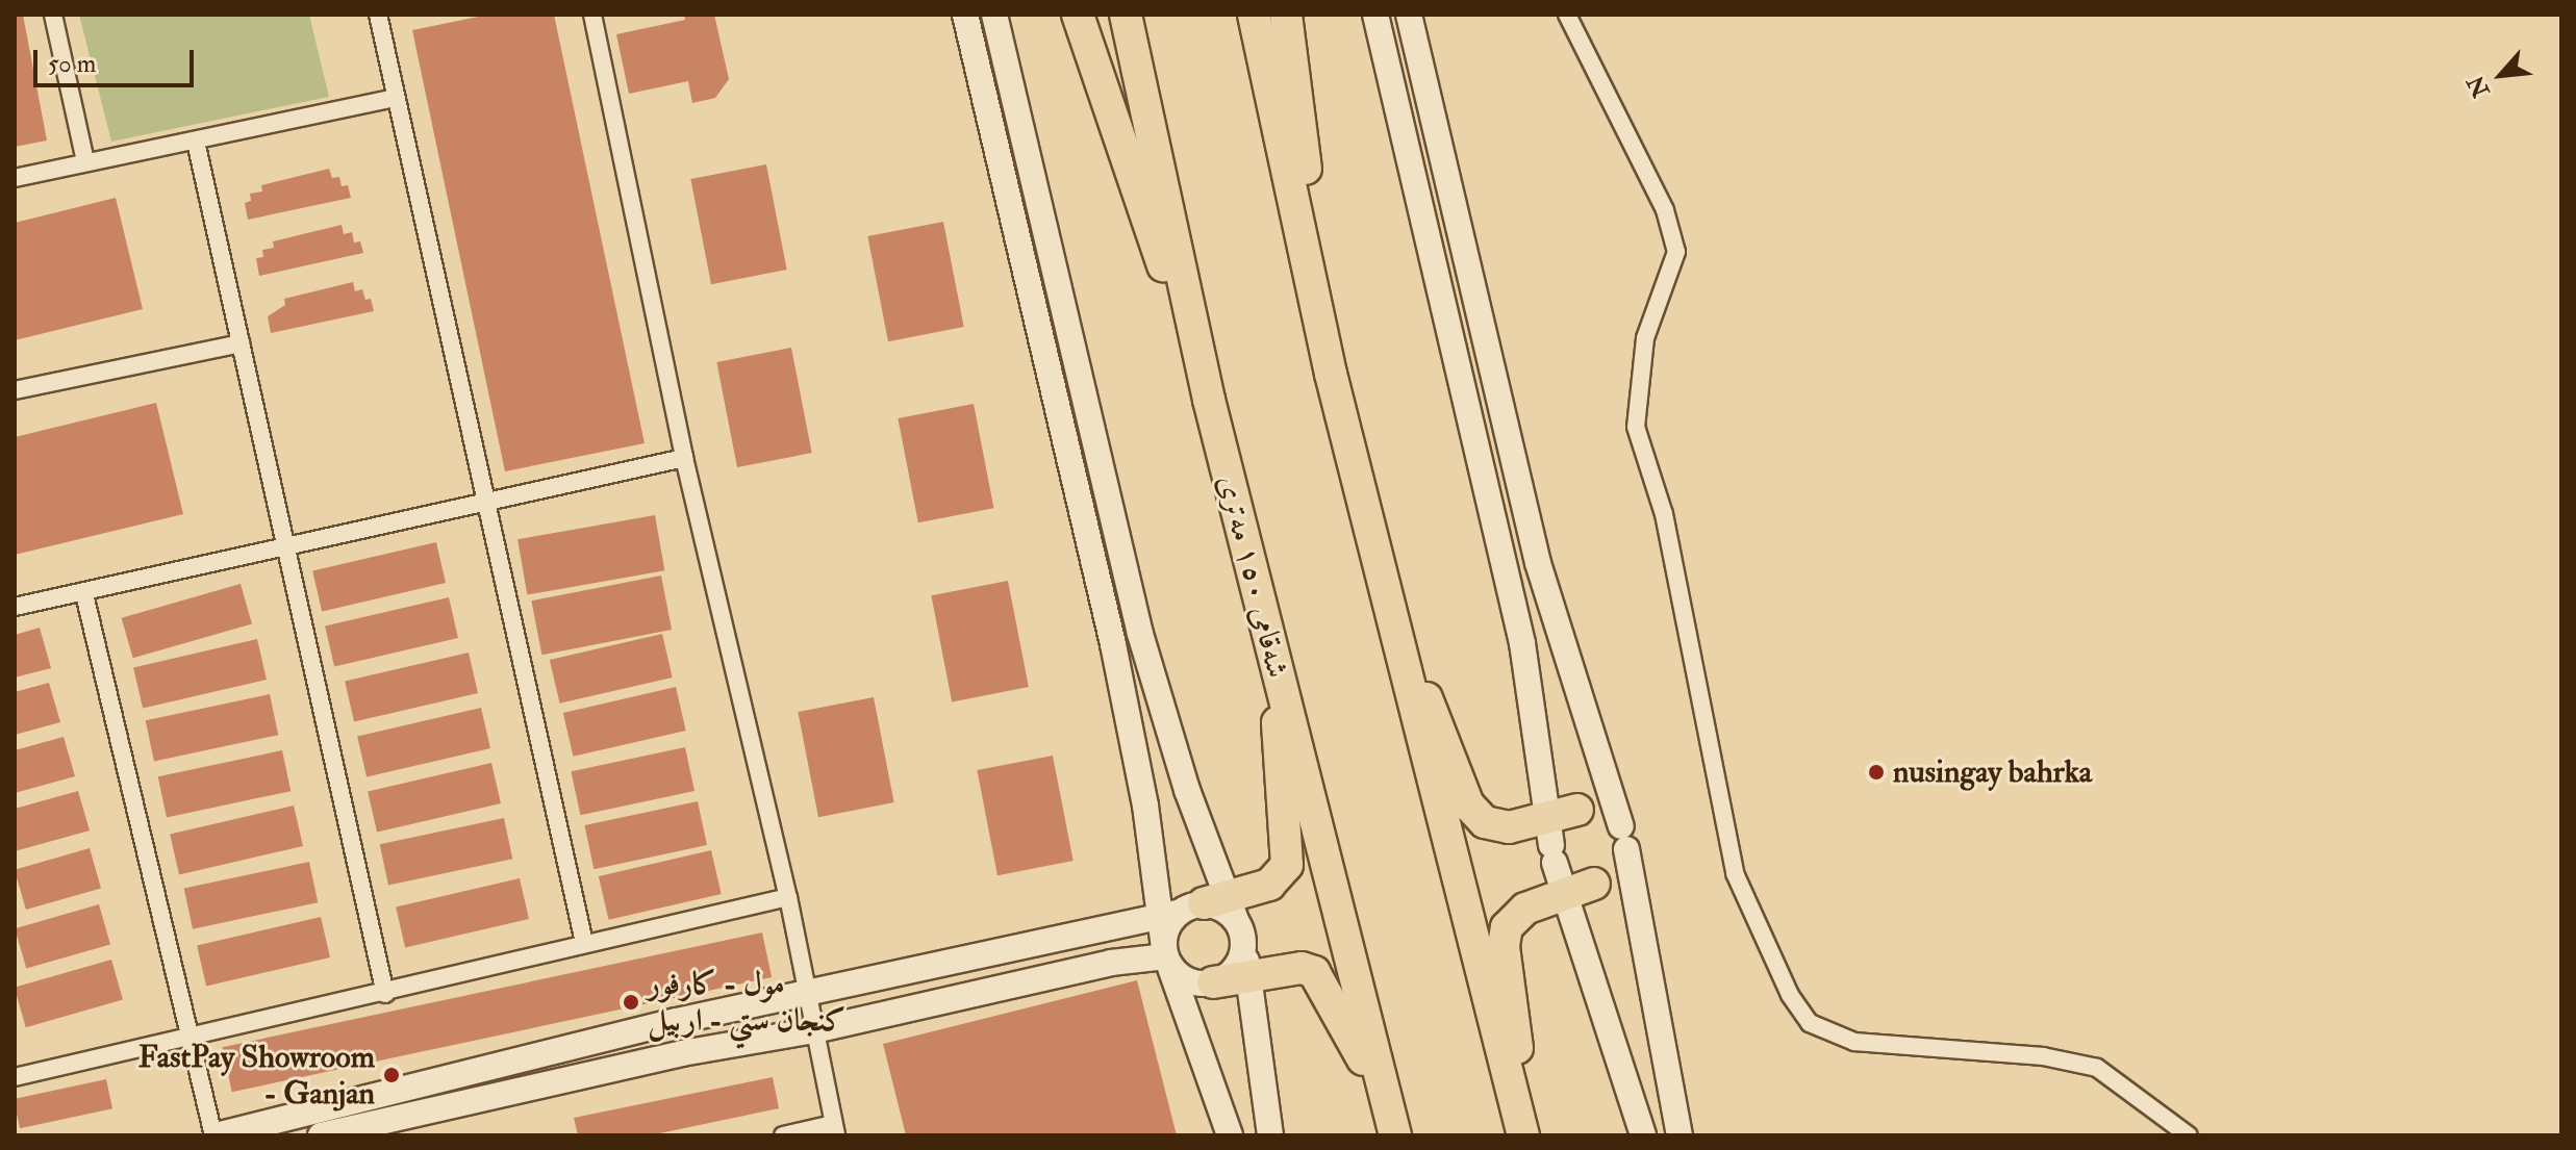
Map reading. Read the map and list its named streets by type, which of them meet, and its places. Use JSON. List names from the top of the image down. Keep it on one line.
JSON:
{"streets":{"highway":["شەقامی ١٥٠ مەتری"]},"places":["nusingay bahrka","مول - كارفور كنجان ستي - اربيل","FastPay Showroom - Ganjan"],"scale_bar":"50 m","north":"bottom left"}
